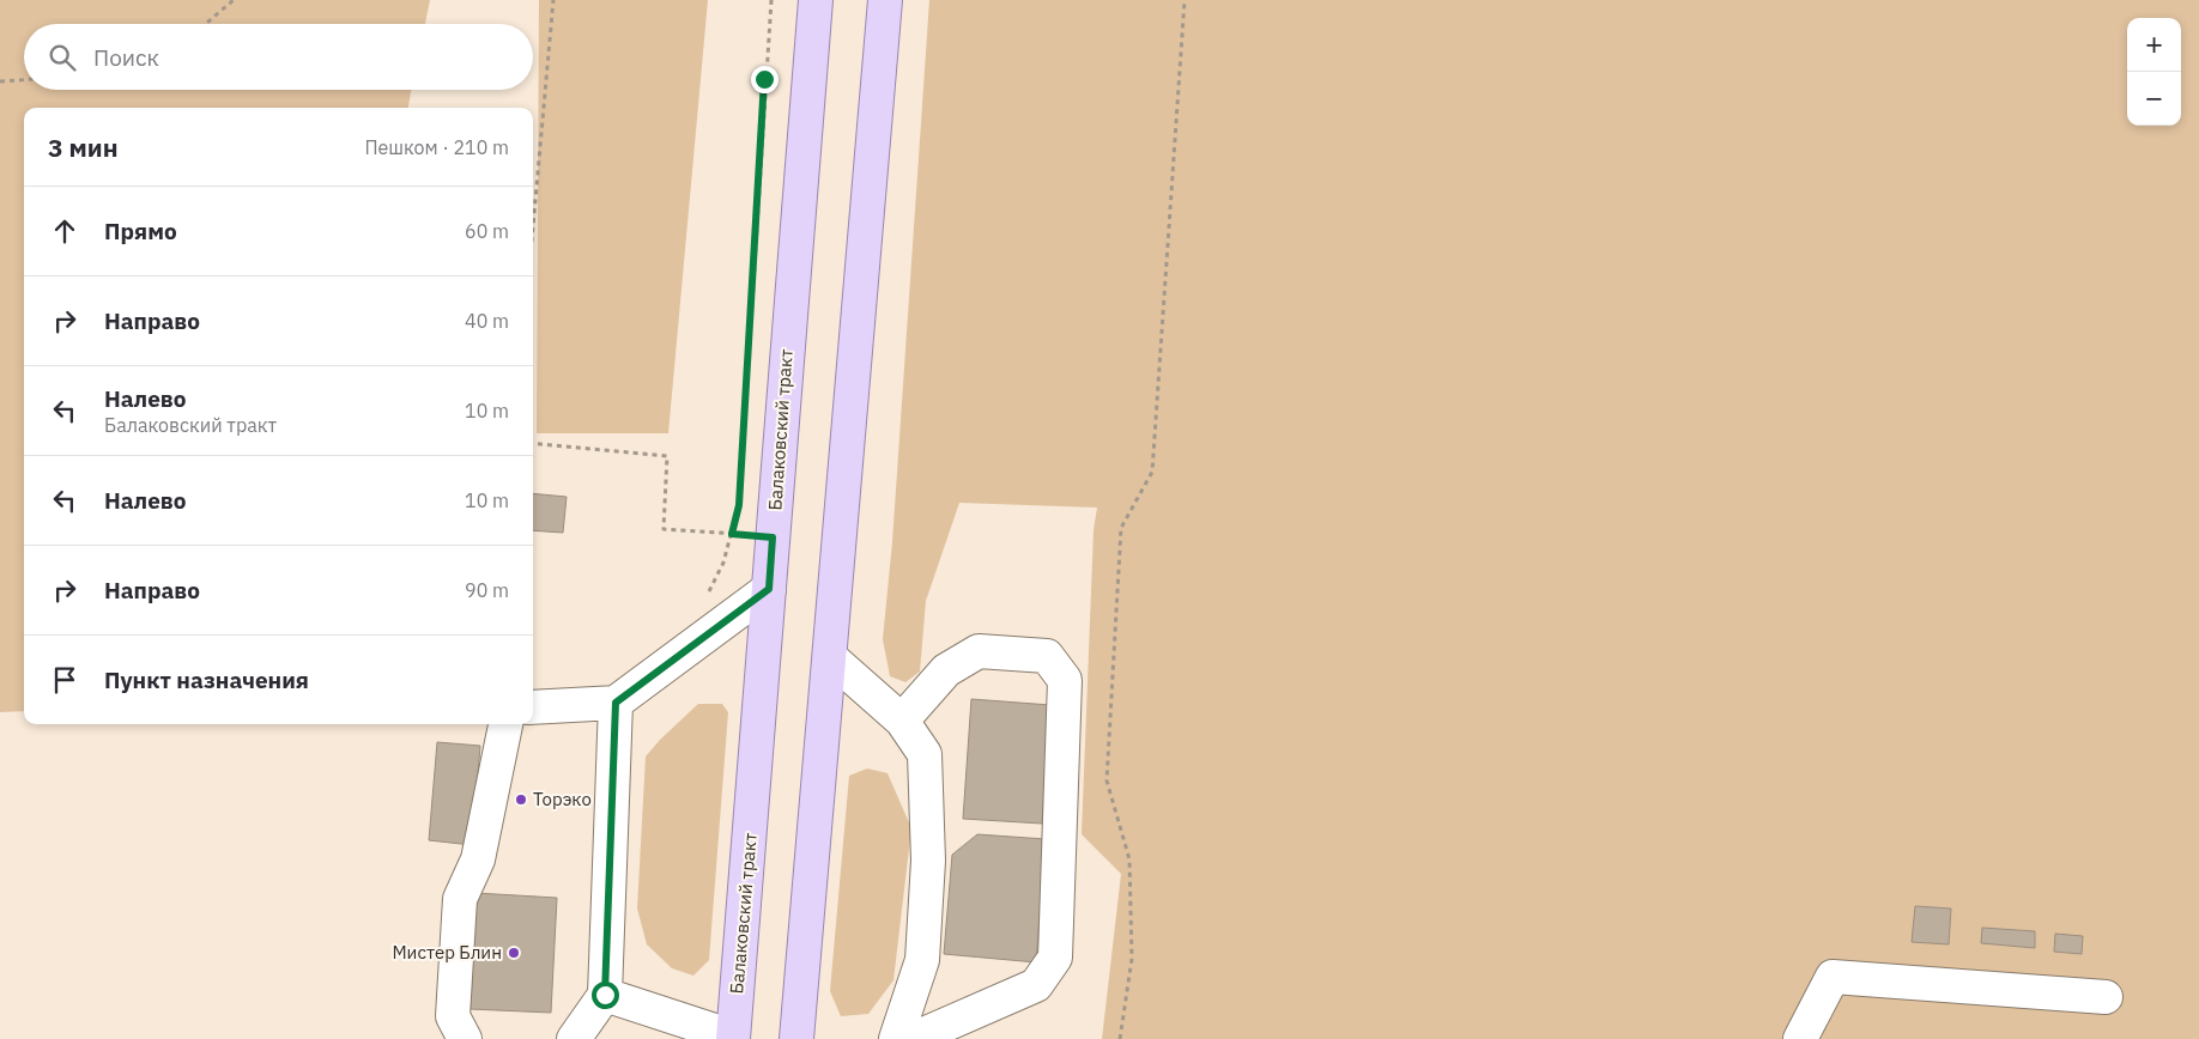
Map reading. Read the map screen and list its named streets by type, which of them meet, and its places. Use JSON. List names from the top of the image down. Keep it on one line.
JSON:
{"streets":{"main road":["Балаковский тракт"]},"places":["Торэко","Мистер Блин"],"page":{"map_buttons":["+","−"],"search":"Поиск","heading":["3 мин","Пешком · 210 m"],"list":[["Прямо","60 m"],["Направо","40 m"],["Налево","Балаковский тракт","10 m"],["Налево","10 m"],["Направо","90 m"],"Пункт назначения"]}}
